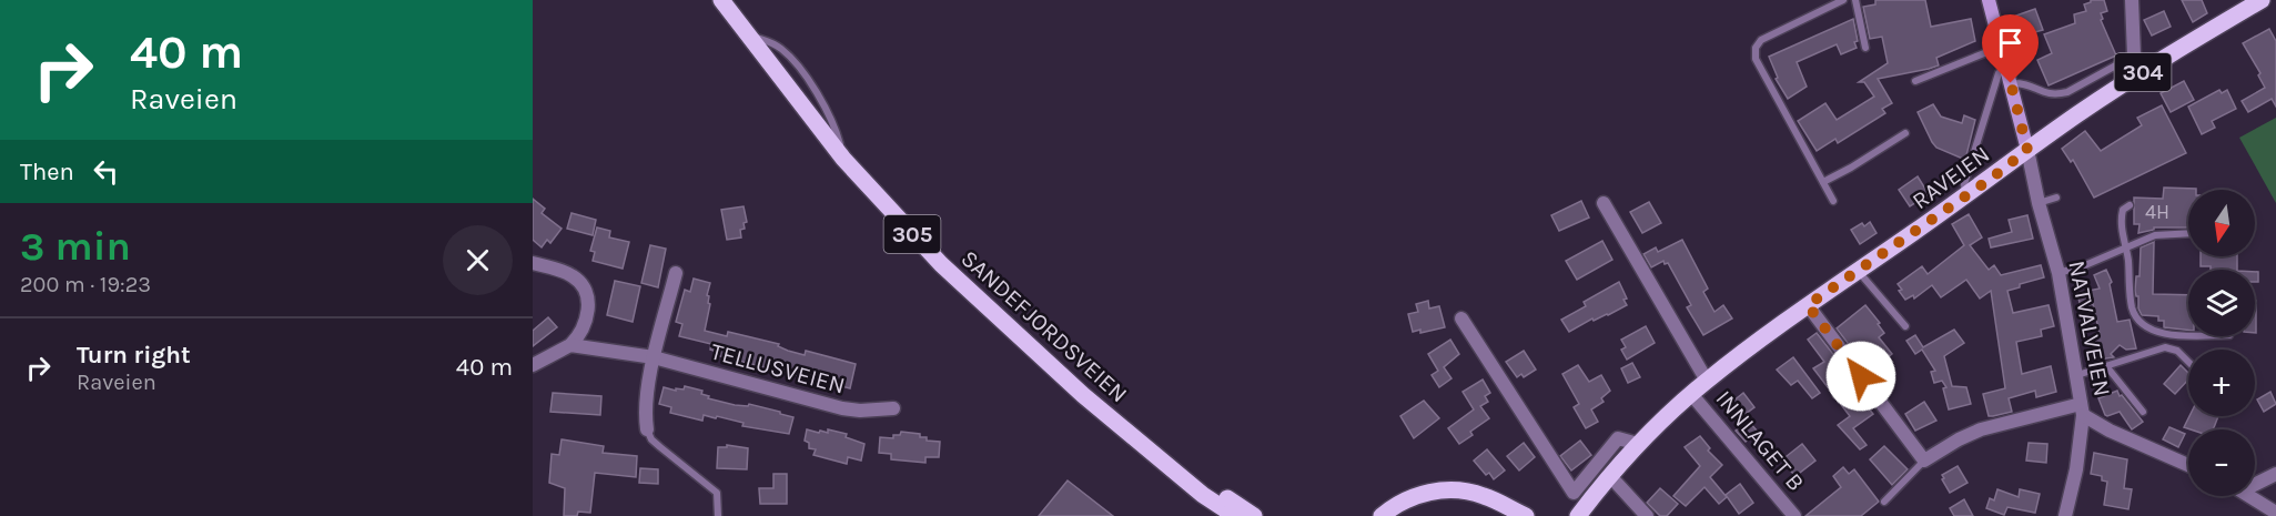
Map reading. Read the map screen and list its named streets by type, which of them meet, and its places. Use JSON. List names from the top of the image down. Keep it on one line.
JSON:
{"streets":{"main road":["304","RAVEIEN","305","SANDEFJORDSVEIEN"],"street":["NATVALVEIEN","TELLUSVEIEN","INNLAGET B"]},"crossings":[["RAVEIEN","NATVALVEIEN"],["RAVEIEN","INNLAGET B"]],"house_numbers":["4H"],"north":"bottom","page":{"turn":["40 m","Raveien"],"then":"Then","map_buttons":["+","−"],"heading":["3 min","200 m · 19:23"],"list":[{"name":"Turn right","note":"Raveien","value":"40 m"}]}}
